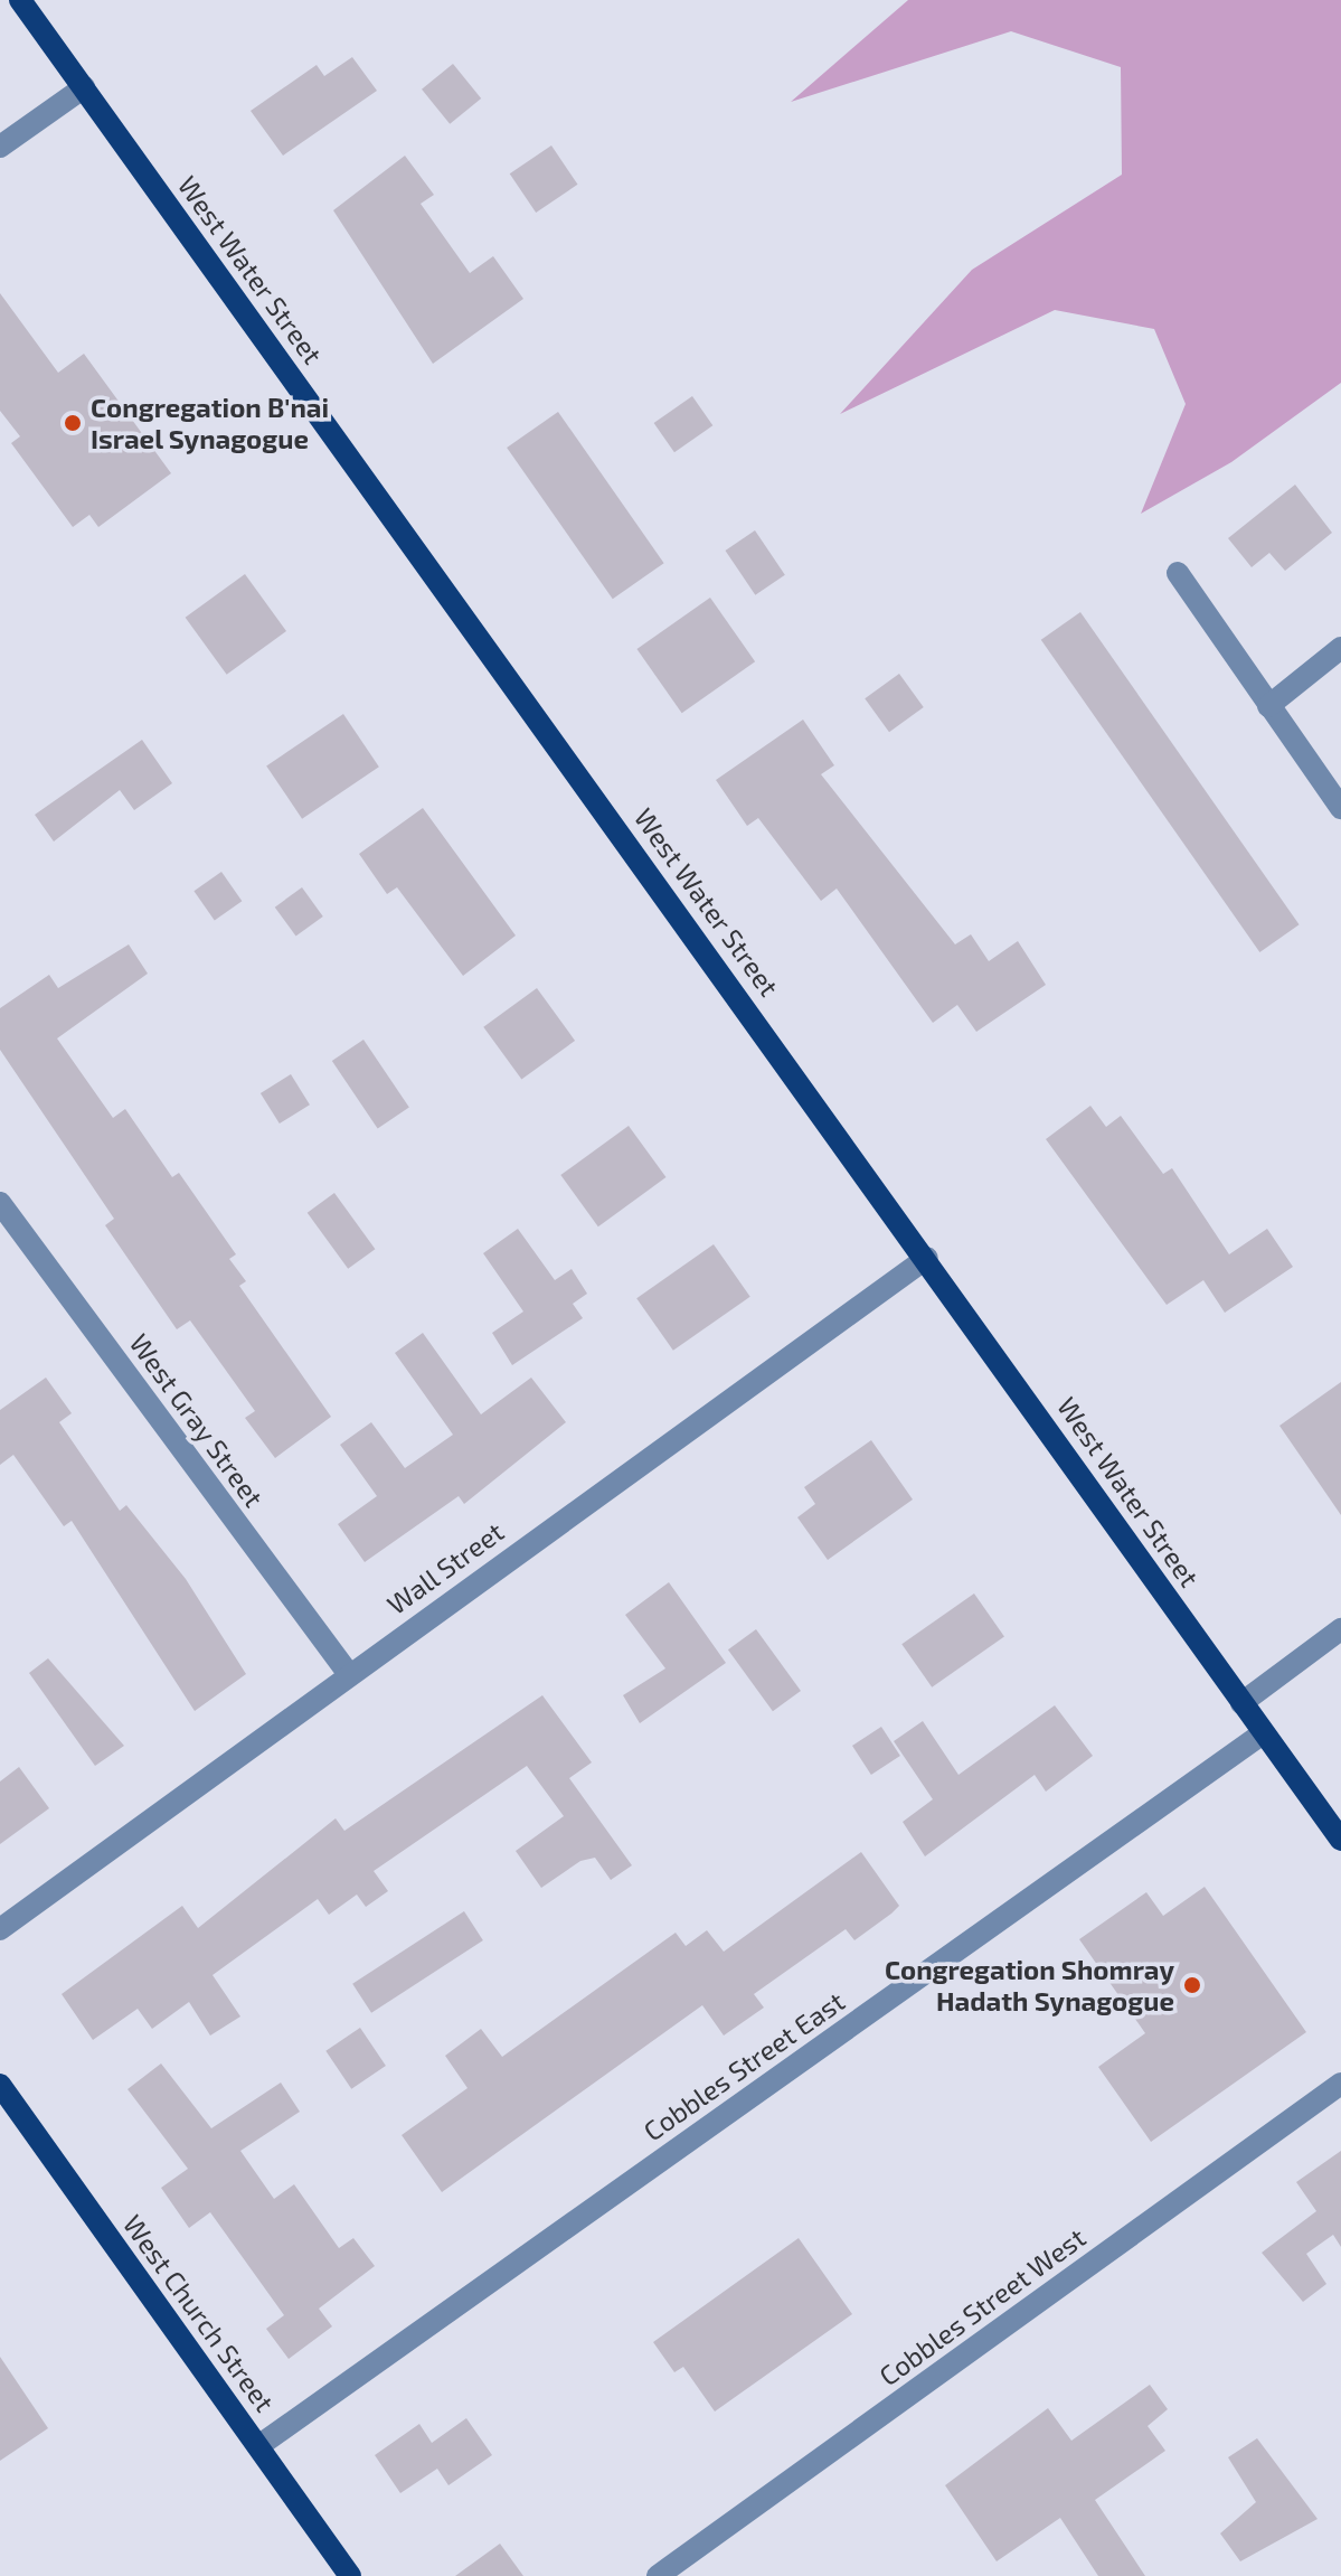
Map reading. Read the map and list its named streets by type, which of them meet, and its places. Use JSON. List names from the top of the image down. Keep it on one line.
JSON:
{"streets":{"main road":["West Water Street","West Church Street"],"street":["West Gray Street","Wall Street","Cobbles Street East","Cobbles Street West"]},"crossings":[["West Water Street","Wall Street"],["West Water Street","Cobbles Street East"],["West Gray Street","Wall Street"],["Cobbles Street East","West Church Street"]],"places":["Congregation B'nai Israel Synagogue","Congregation Shomray Hadath Synagogue"]}
